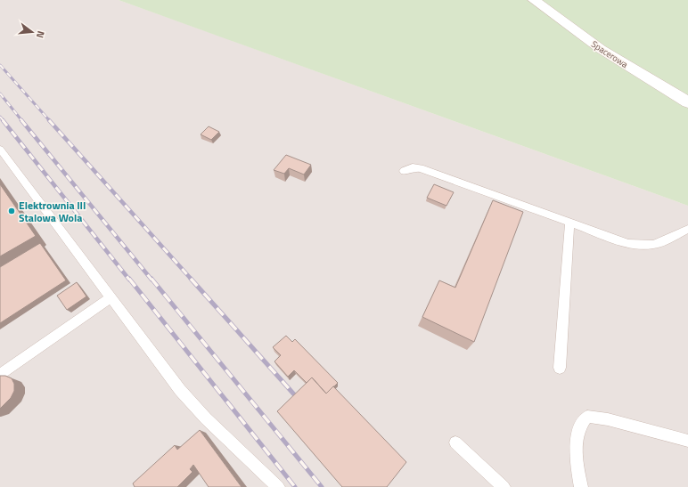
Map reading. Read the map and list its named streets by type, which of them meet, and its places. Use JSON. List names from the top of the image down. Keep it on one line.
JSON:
{"streets":{"street":["Spacerowa"]},"places":["Elektrownia III Stalowa Wola"],"north":"right"}
